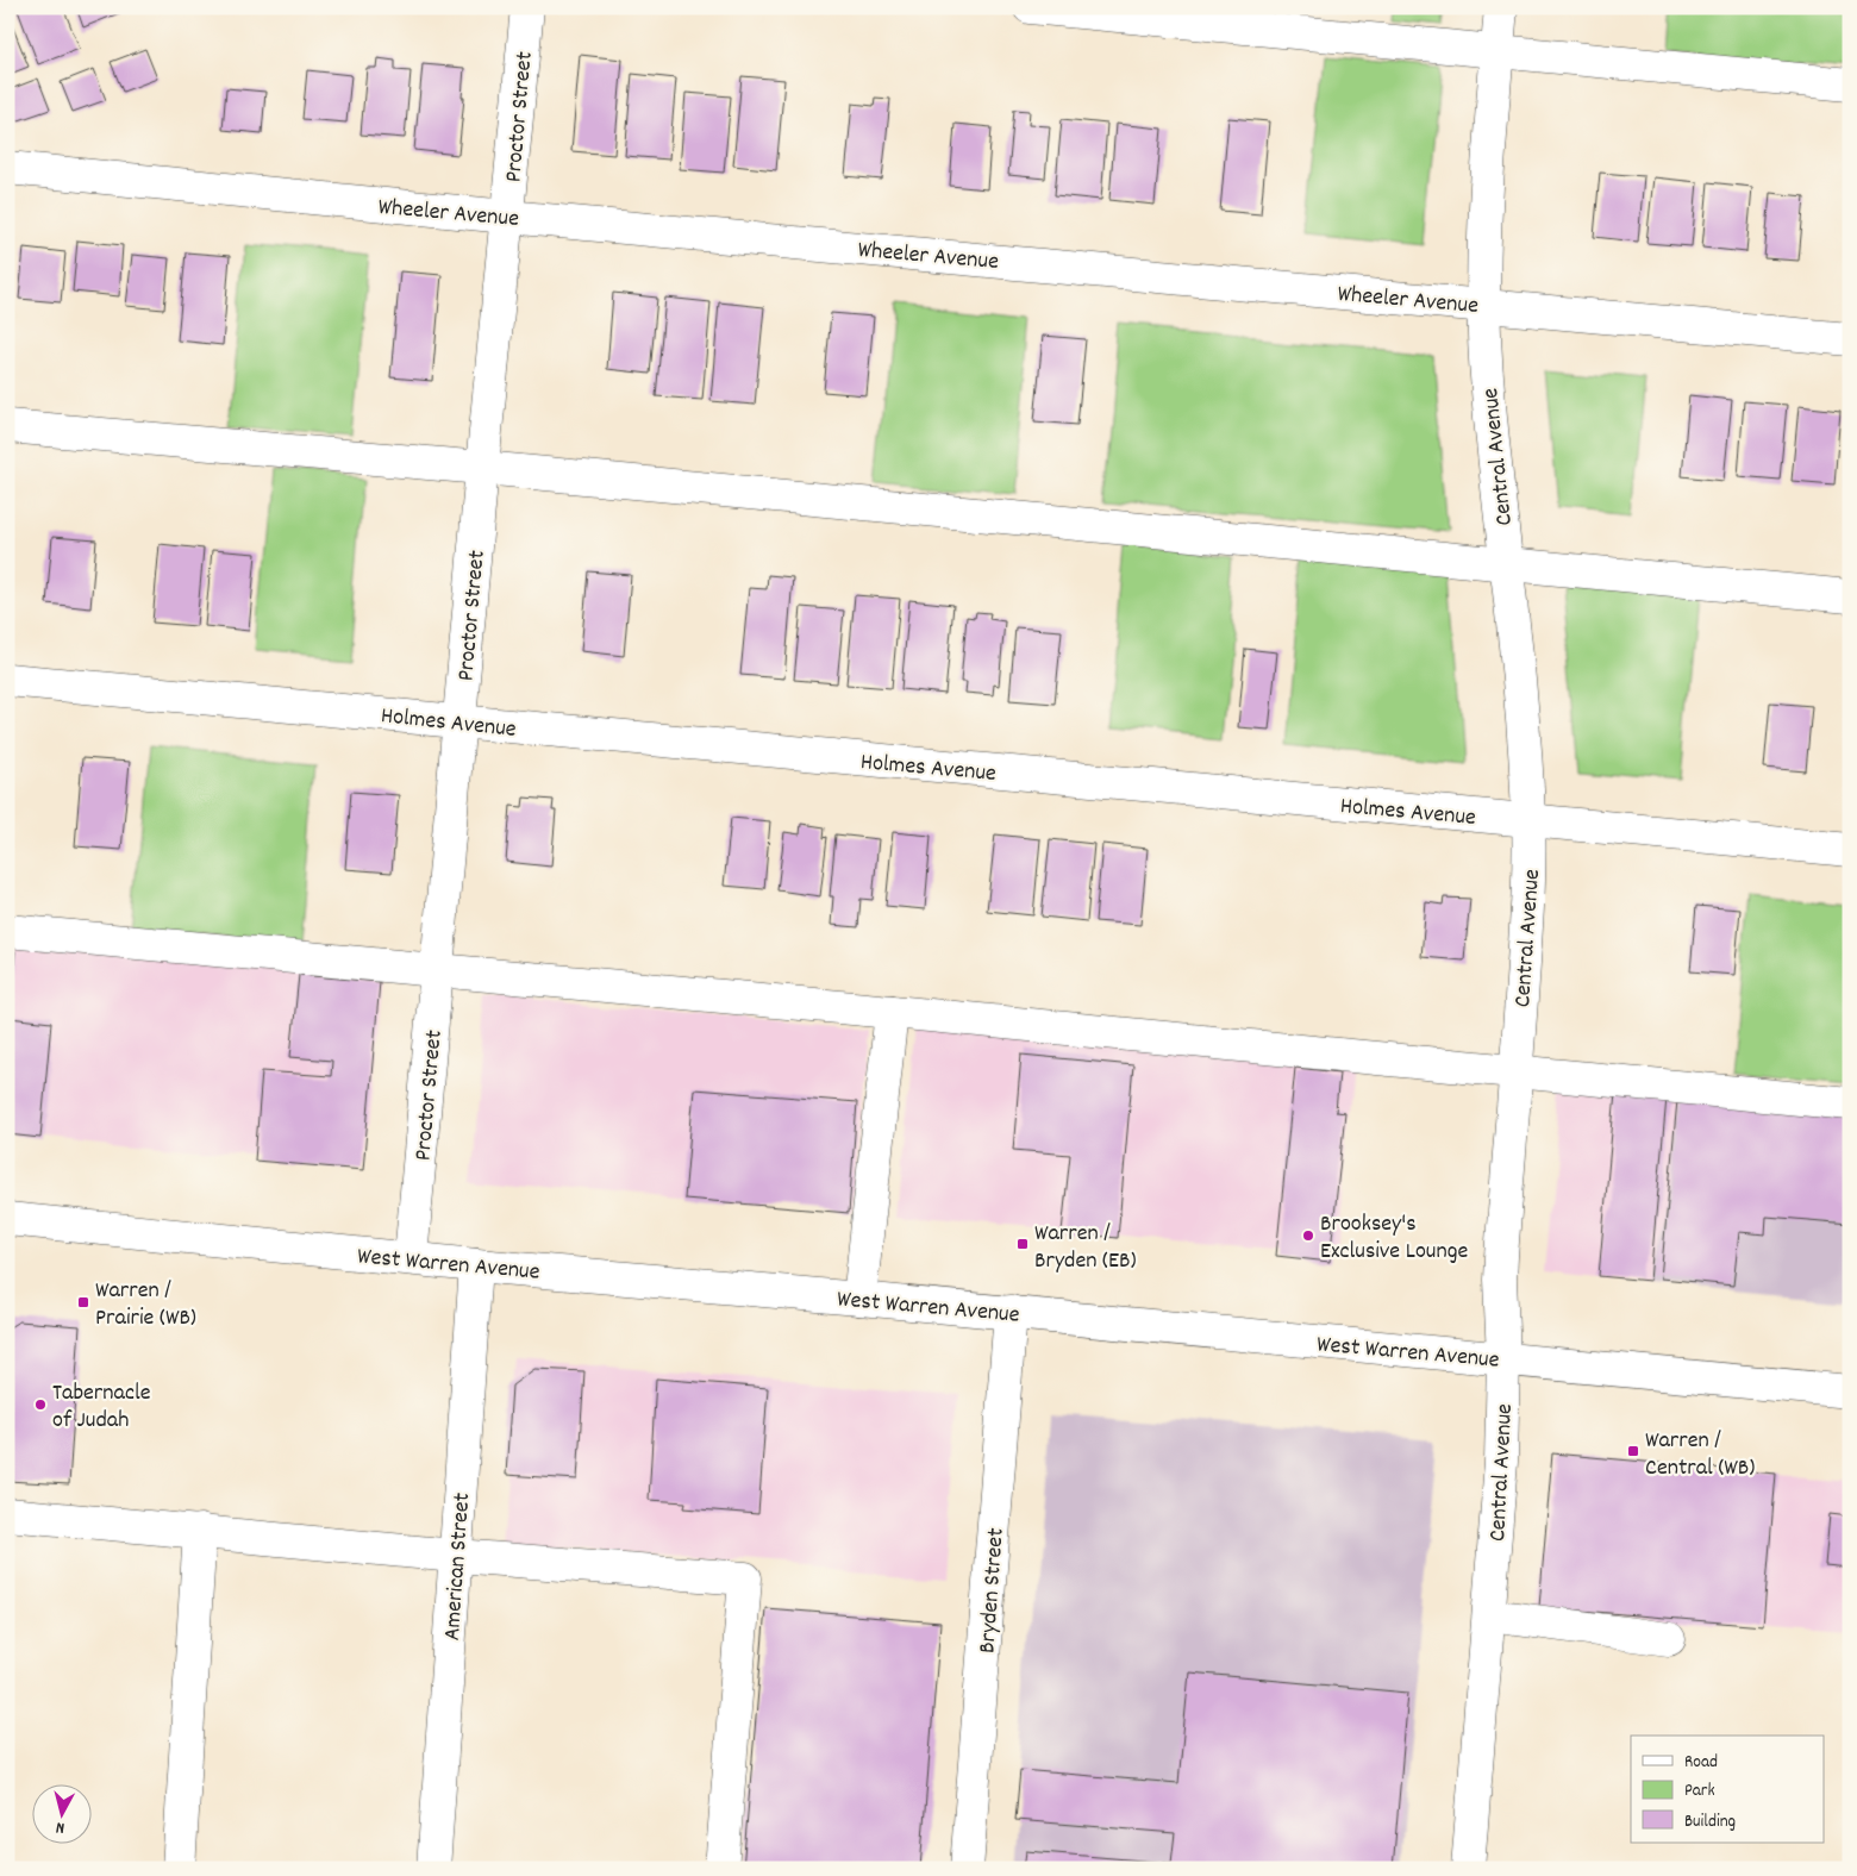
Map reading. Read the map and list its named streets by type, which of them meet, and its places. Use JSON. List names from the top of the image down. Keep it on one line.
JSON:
{"streets":{"street":["Proctor Street","Wheeler Avenue","Central Avenue","Holmes Avenue","West Warren Avenue","American Street","Bryden Street"]},"crossings":[["Proctor Street","Wheeler Avenue"],["Proctor Street","Holmes Avenue"],["Proctor Street","West Warren Avenue"],["Wheeler Avenue","Central Avenue"],["Central Avenue","Holmes Avenue"],["Central Avenue","West Warren Avenue"],["West Warren Avenue","American Street"],["West Warren Avenue","Bryden Street"]],"places":{"other":["Brooksey's Exclusive Lounge","Tabernacle of Judah"],"transit":["Warren / Bryden (EB)","Warren / Prairie (WB)","Warren / Central (WB)"]},"legend":["Road","Park","Building"],"north":"bottom"}
